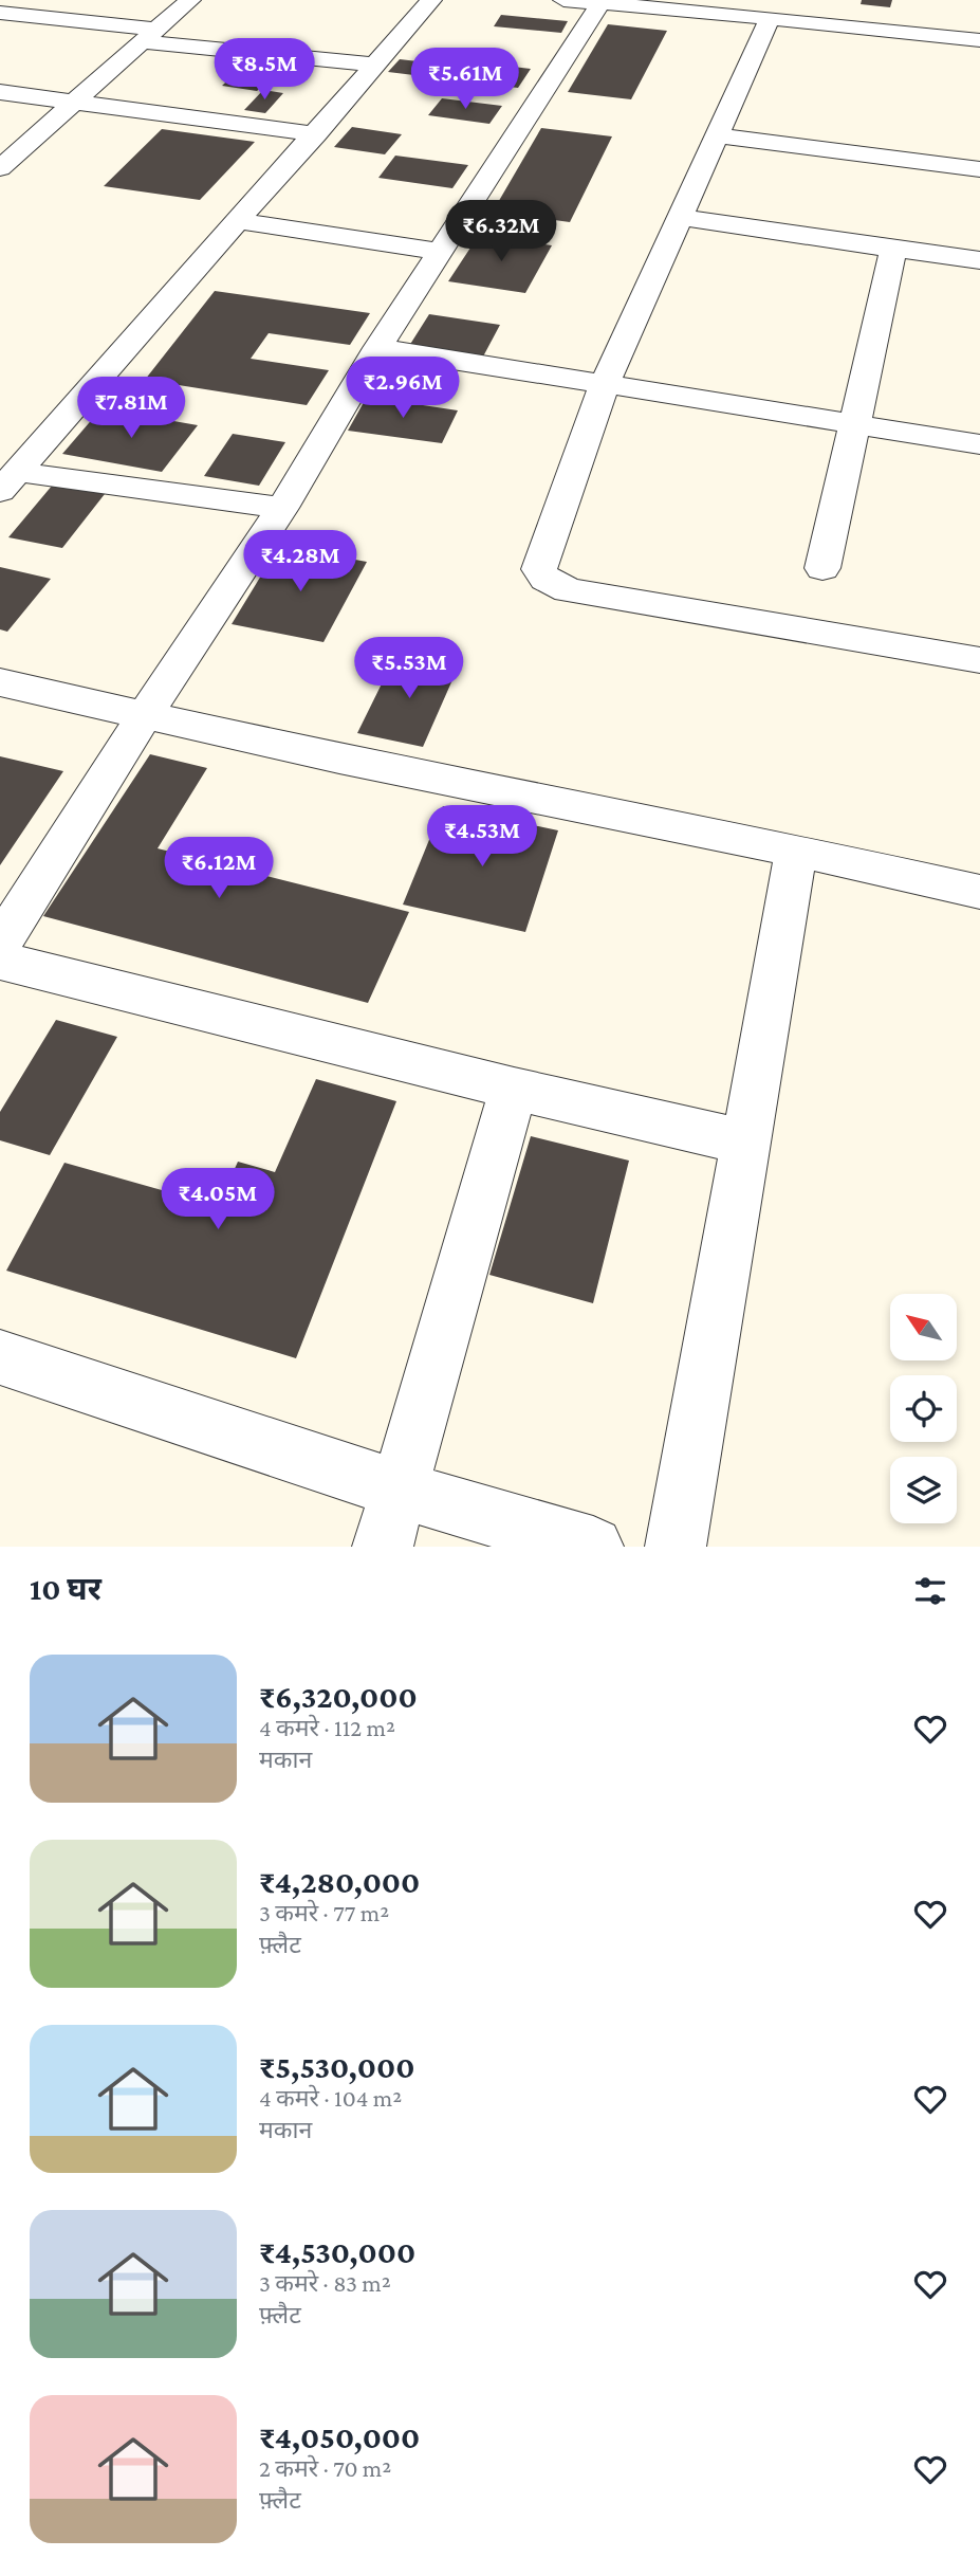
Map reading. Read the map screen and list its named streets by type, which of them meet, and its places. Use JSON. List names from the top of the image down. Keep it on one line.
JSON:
{"north":"top left","page":{"price":["₹8.5M","₹5.61M","₹6.32M","₹2.96M","₹7.81M","₹4.28M","₹5.53M","₹4.53M","₹6.12M","₹4.05M"],"heading":"10 घर","list":[{"name":"₹6,320,000","note":"4 कमरे · 112 m² · मकान"},{"name":"₹4,280,000","note":"3 कमरे · 77 m² · फ़्लैट"},{"name":"₹5,530,000","note":"4 कमरे · 104 m² · मकान"},{"name":"₹4,530,000","note":"3 कमरे · 83 m² · फ़्लैट"},{"name":"₹4,050,000","note":"2 कमरे · 70 m² · फ़्लैट"}]}}
